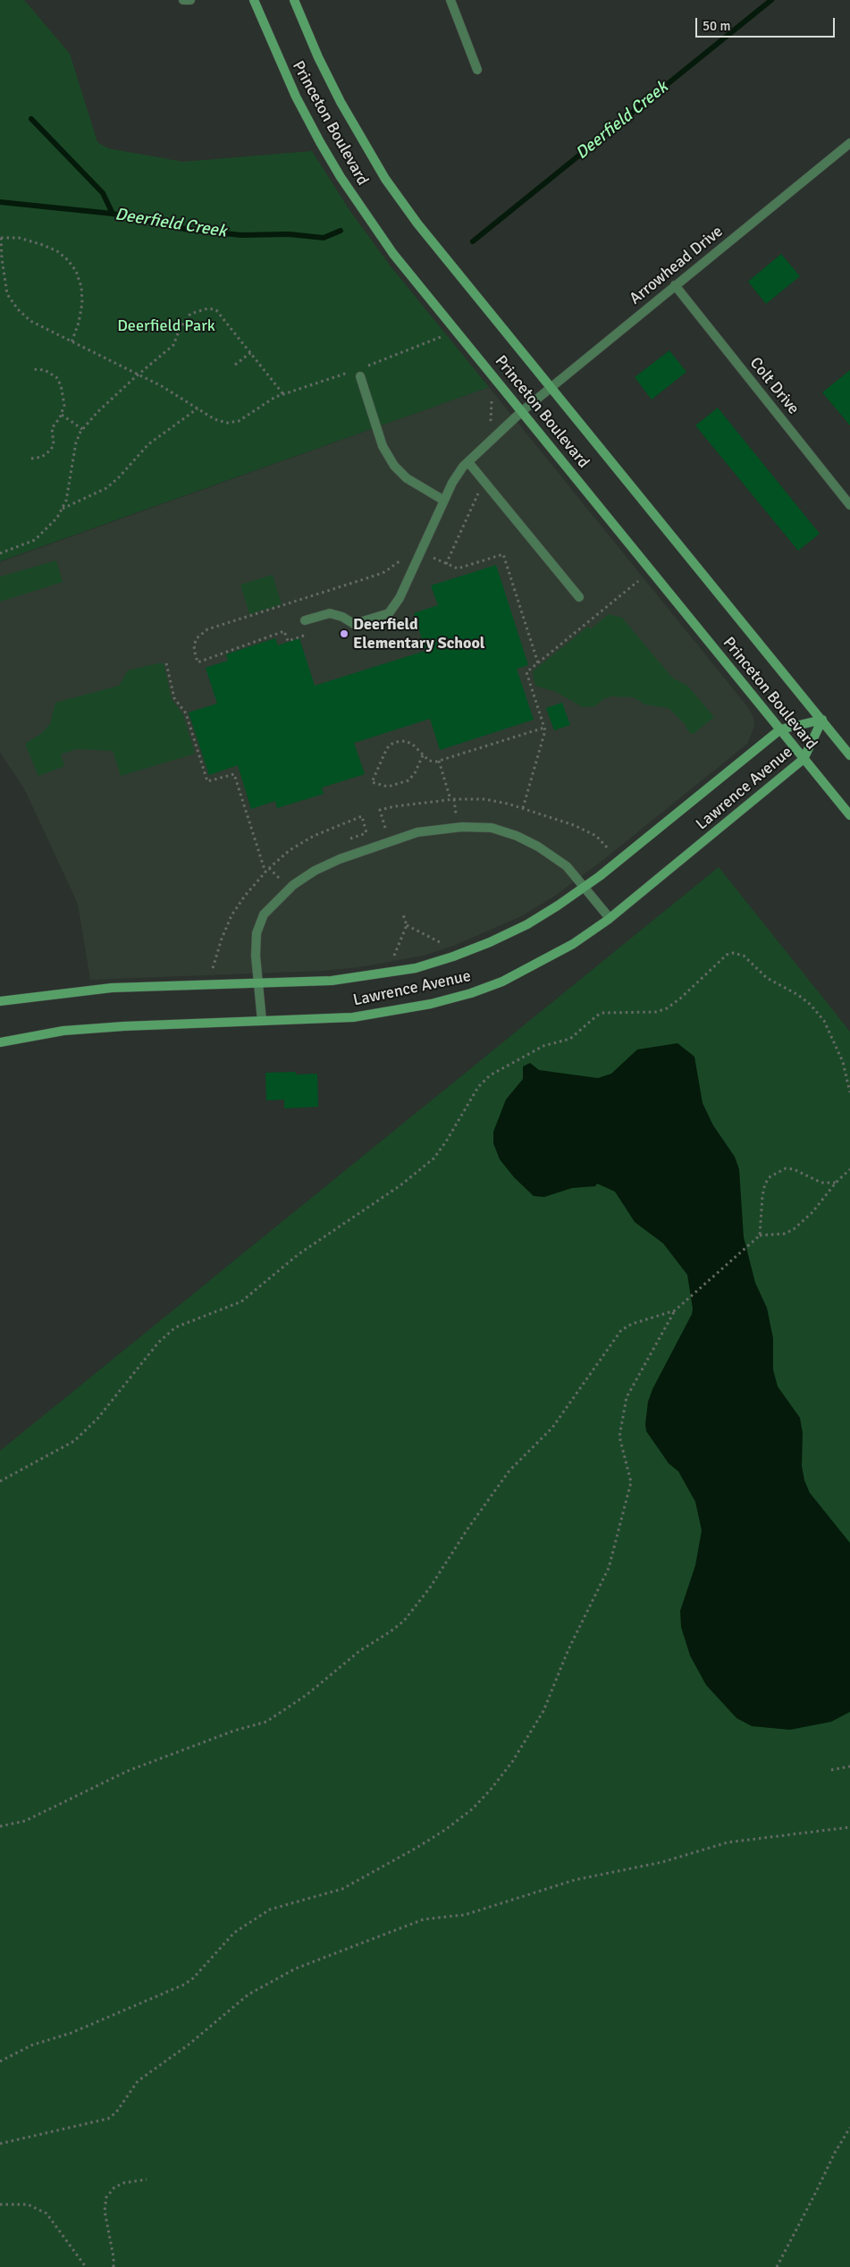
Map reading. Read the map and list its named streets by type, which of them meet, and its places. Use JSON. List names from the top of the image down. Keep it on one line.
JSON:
{"streets":{"street":["Princeton Boulevard","Arrowhead Drive","Colt Drive","Lawrence Avenue"]},"crossings":[["Princeton Boulevard","Arrowhead Drive"],["Princeton Boulevard","Lawrence Avenue"],["Arrowhead Drive","Colt Drive"]],"water":["Deerfield Creek"],"parks":["Deerfield Park"],"places":["Deerfield Elementary School"],"scale_bar":"50 m"}
